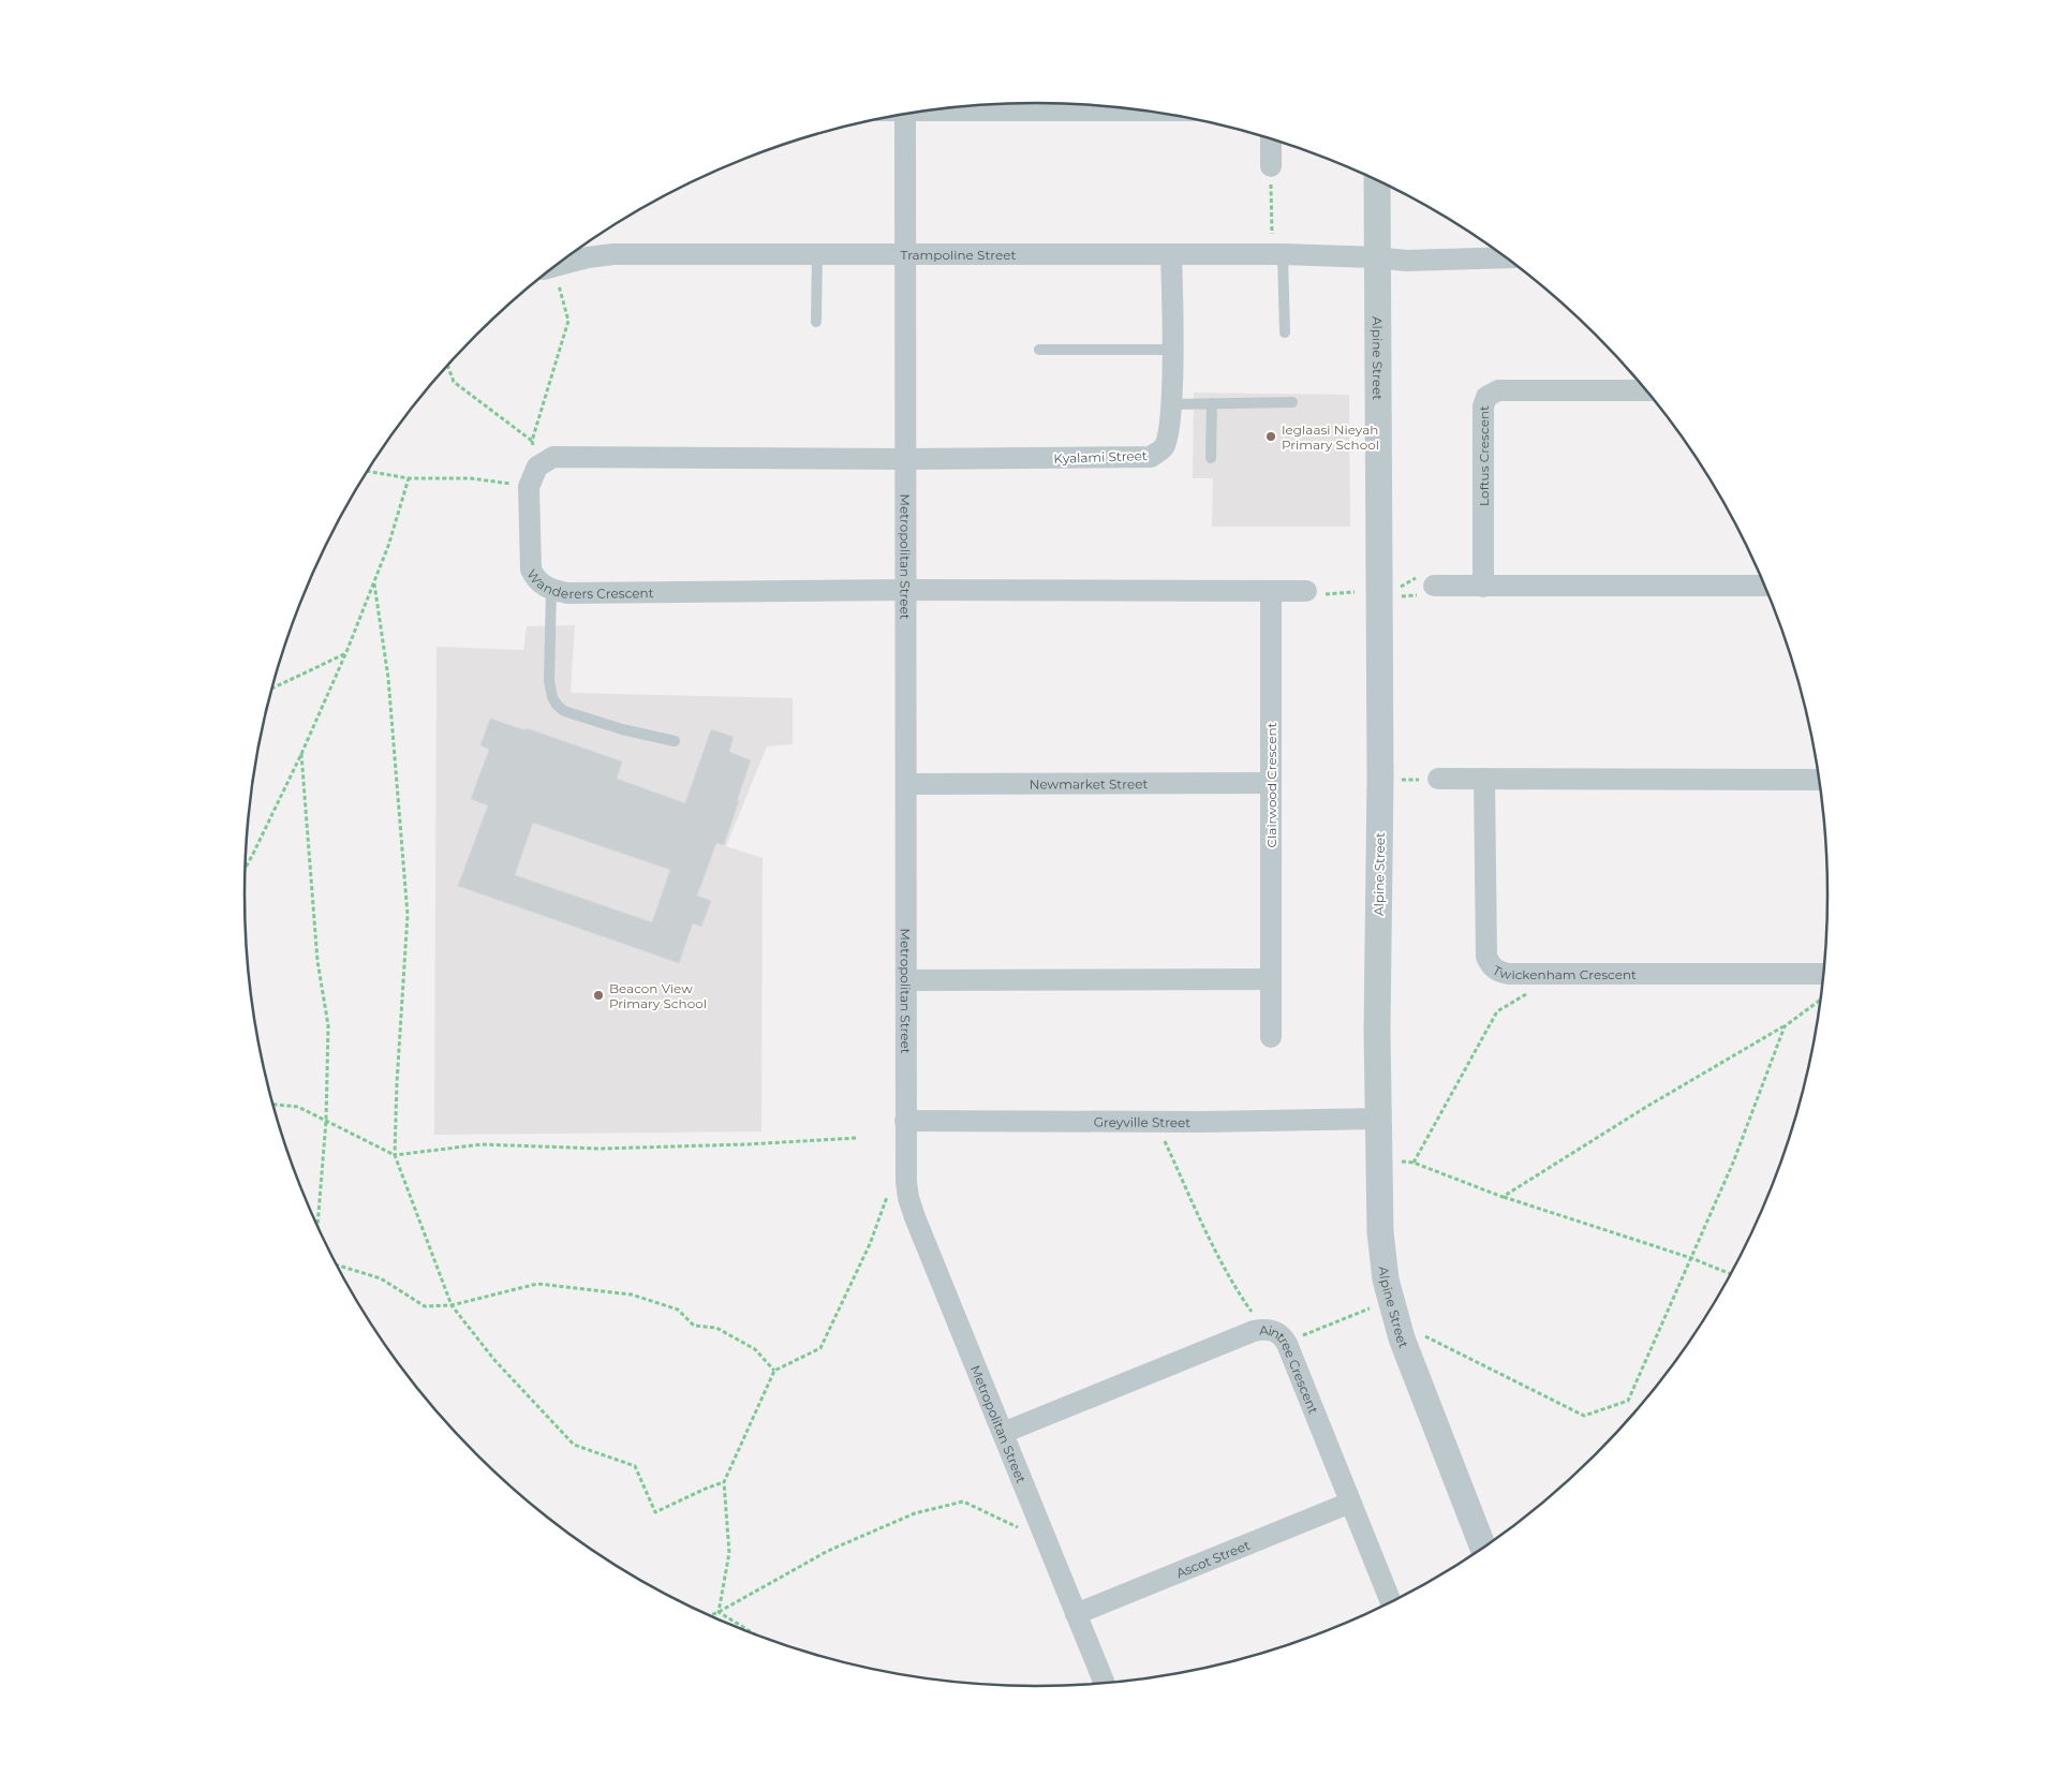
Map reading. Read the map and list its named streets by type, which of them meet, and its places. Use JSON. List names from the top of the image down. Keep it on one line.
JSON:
{"streets":{"street":["Trampoline Street","Alpine Street","Loftus Crescent","Kyalami Street","Metropolitan Street","Wanderers Crescent","Newmarket Street","Clairwood Crescent","Twickenham Crescent","Greyville Street","Aintree Crescent","Ascot Street"]},"crossings":[["Trampoline Street","Alpine Street"],["Trampoline Street","Kyalami Street"],["Trampoline Street","Metropolitan Street"],["Alpine Street","Greyville Street"],["Kyalami Street","Metropolitan Street"],["Metropolitan Street","Wanderers Crescent"],["Metropolitan Street","Newmarket Street"],["Metropolitan Street","Greyville Street"],["Metropolitan Street","Aintree Crescent"],["Metropolitan Street","Ascot Street"],["Newmarket Street","Clairwood Crescent"],["Aintree Crescent","Ascot Street"]],"places":["Ieglaasi Nieyah Primary School","Beacon View Primary School"]}
